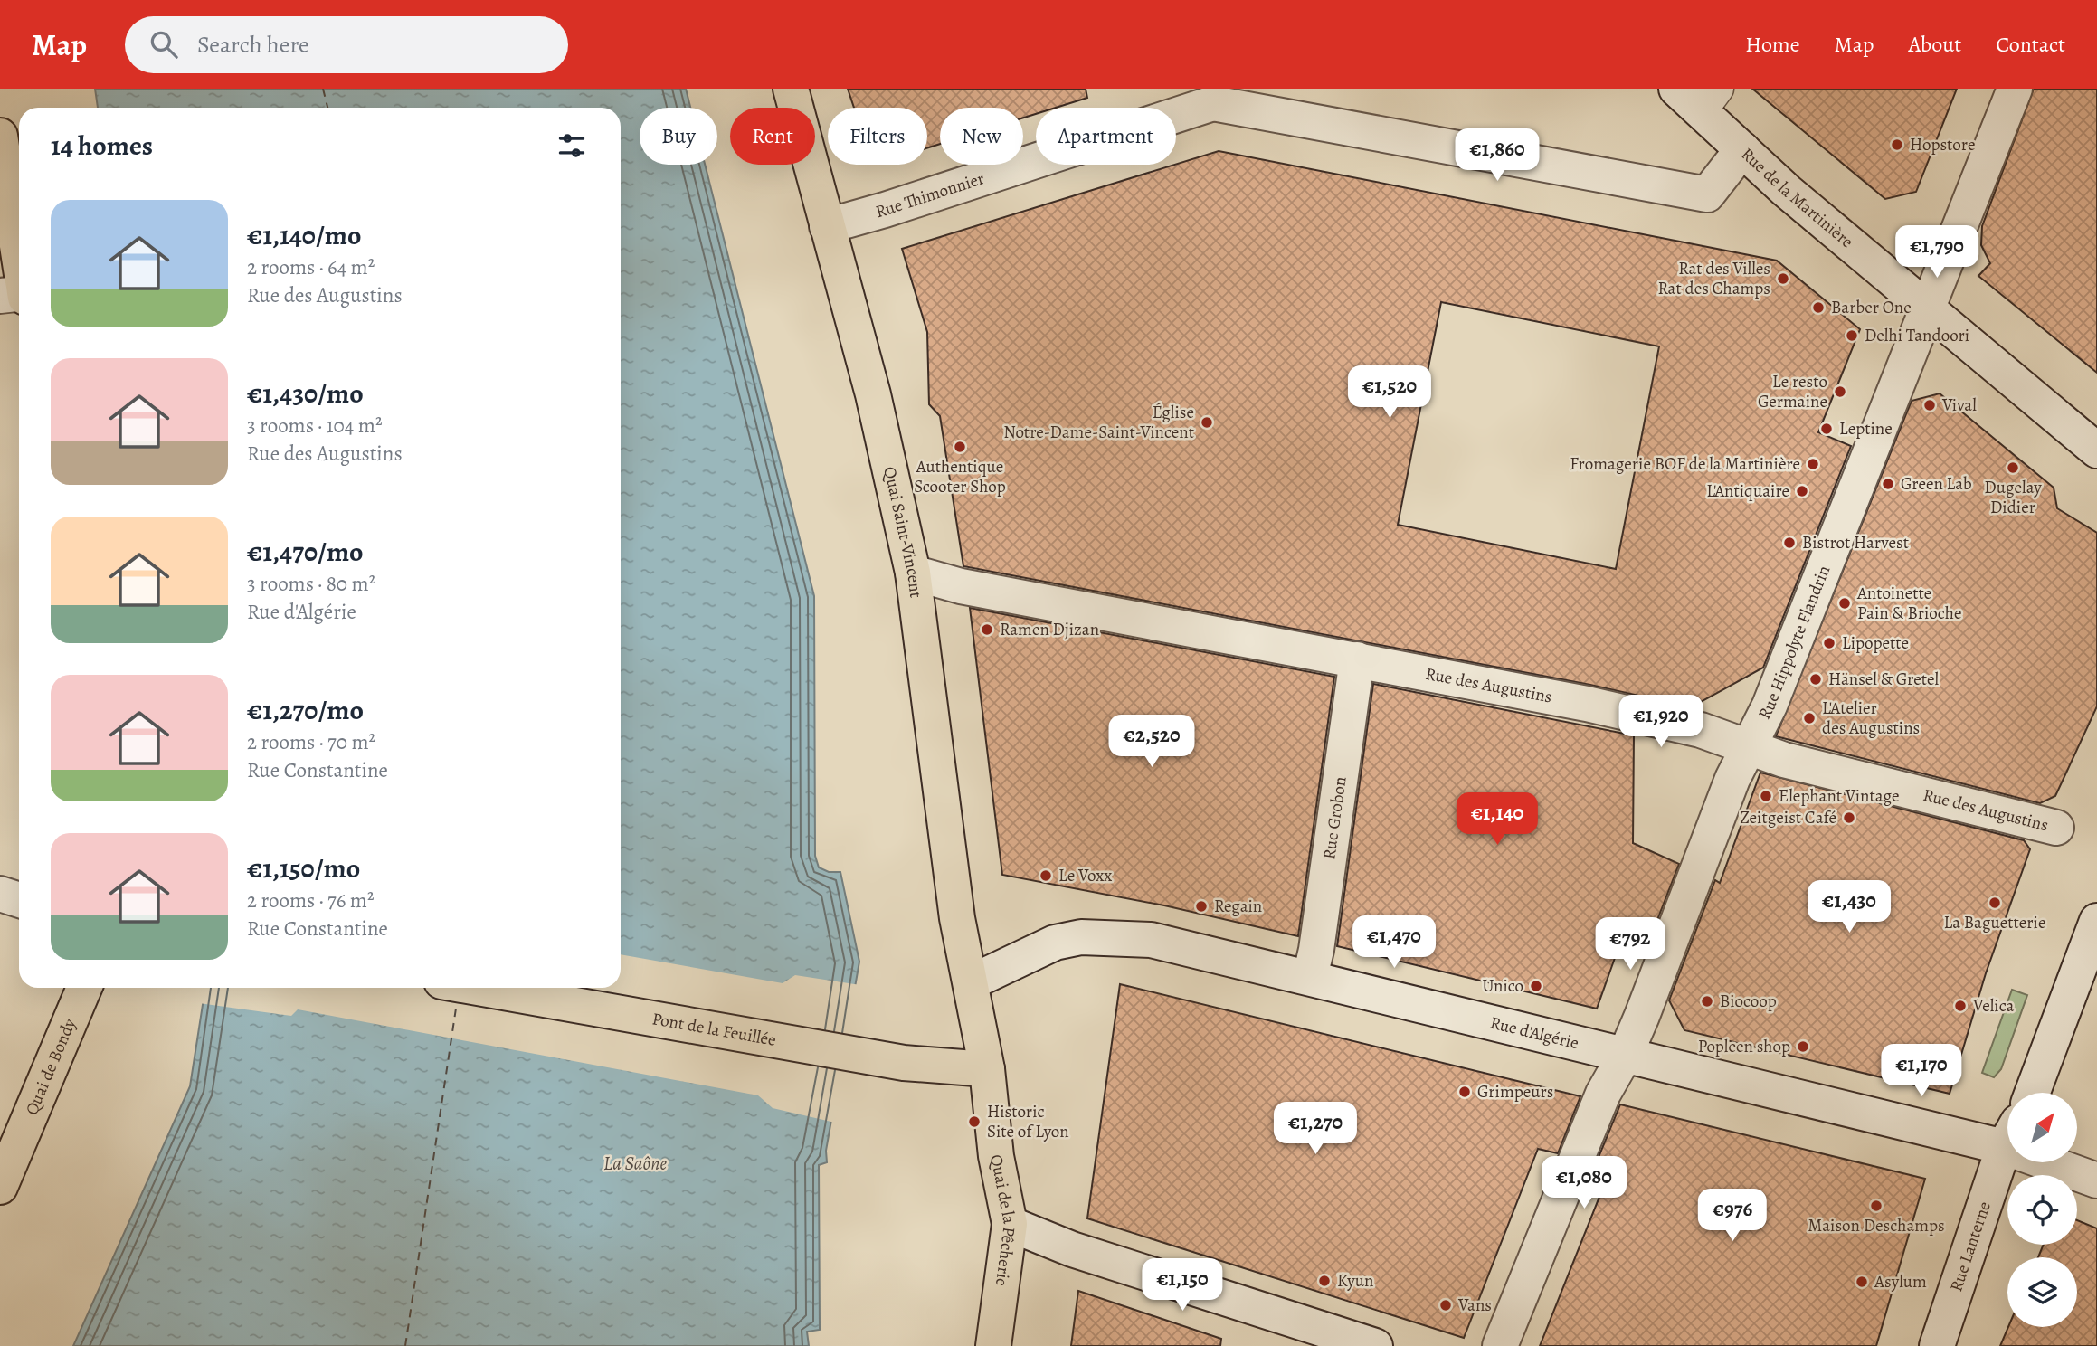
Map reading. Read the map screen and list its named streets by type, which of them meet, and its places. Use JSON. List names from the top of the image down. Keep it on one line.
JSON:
{"streets":{"main road":["Quai Saint-Vincent","Pont de la Feuillée","Quai de Bondy","Quai de la Pêcherie"],"street":["Rue Thimonnier","Rue de la Martinière","Rue Hippolyte Flandrin","Rue des Augustins","Rue Grobon","Rue d'Algérie","Rue Lanterne"]},"crossings":[["Rue Thimonnier","Quai Saint-Vincent"],["Rue de la Martinière","Rue Hippolyte Flandrin"],["Quai Saint-Vincent","Rue des Augustins"],["Quai Saint-Vincent","Rue d'Algérie"],["Quai Saint-Vincent","Quai de la Pêcherie"],["Rue Hippolyte Flandrin","Rue des Augustins"],["Rue Hippolyte Flandrin","Rue d'Algérie"],["Rue des Augustins","Rue Grobon"],["Rue Grobon","Rue d'Algérie"],["Pont de la Feuillée","Quai de la Pêcherie"],["Rue d'Algérie","Quai de la Pêcherie"]],"water":["La Saône"],"places":["Hopstore","Rat des Villes Rat des Champs","Barber One","Delhi Tandoori","Le resto Germaine","Vival","Église Notre-Dame-Saint-Vincent","Leptine","Authentique Scooter Shop","Fromagerie BOF de la Martinière","Dugelay Didier","Green Lab","L'Antiquaire","Bistrot Harvest","Antoinette Pain & Brioche","Ramen Djizan","Lipopette","Hänsel & Gretel","L'Atelier des Augustins","Elephant Vintage","Zeitgeist Café","Le Voxx","La Baguetterie","Regain","Unico","Biocoop","Velica","Popleen shop","Grimpeurs","Historic Site of Lyon","Maison Deschamps","Kyun","Asylum","Vans"],"north":"top right","page":{"header":"Map","search":"Search here","nav":["Home","Map","About","Contact"],"chip":["Buy","Rent","Filters","New","Apartment"],"heading":"14 homes","price":["€1,860","€1,790","€1,520","€1,920","€2,520","€1,140","€1,430","€1,470","€792","€1,170","€1,270","€1,080","€976","€1,150"],"list":[{"name":"€1,140/mo","note":"2 rooms · 64 m² · Rue des Augustins"},{"name":"€1,430/mo","note":"3 rooms · 104 m² · Rue des Augustins"},{"name":"€1,470/mo","note":"3 rooms · 80 m² · Rue d'Algérie"},{"name":"€1,270/mo","note":"2 rooms · 70 m² · Rue Constantine"},{"name":"€1,150/mo","note":"2 rooms · 76 m² · Rue Constantine"}]}}
